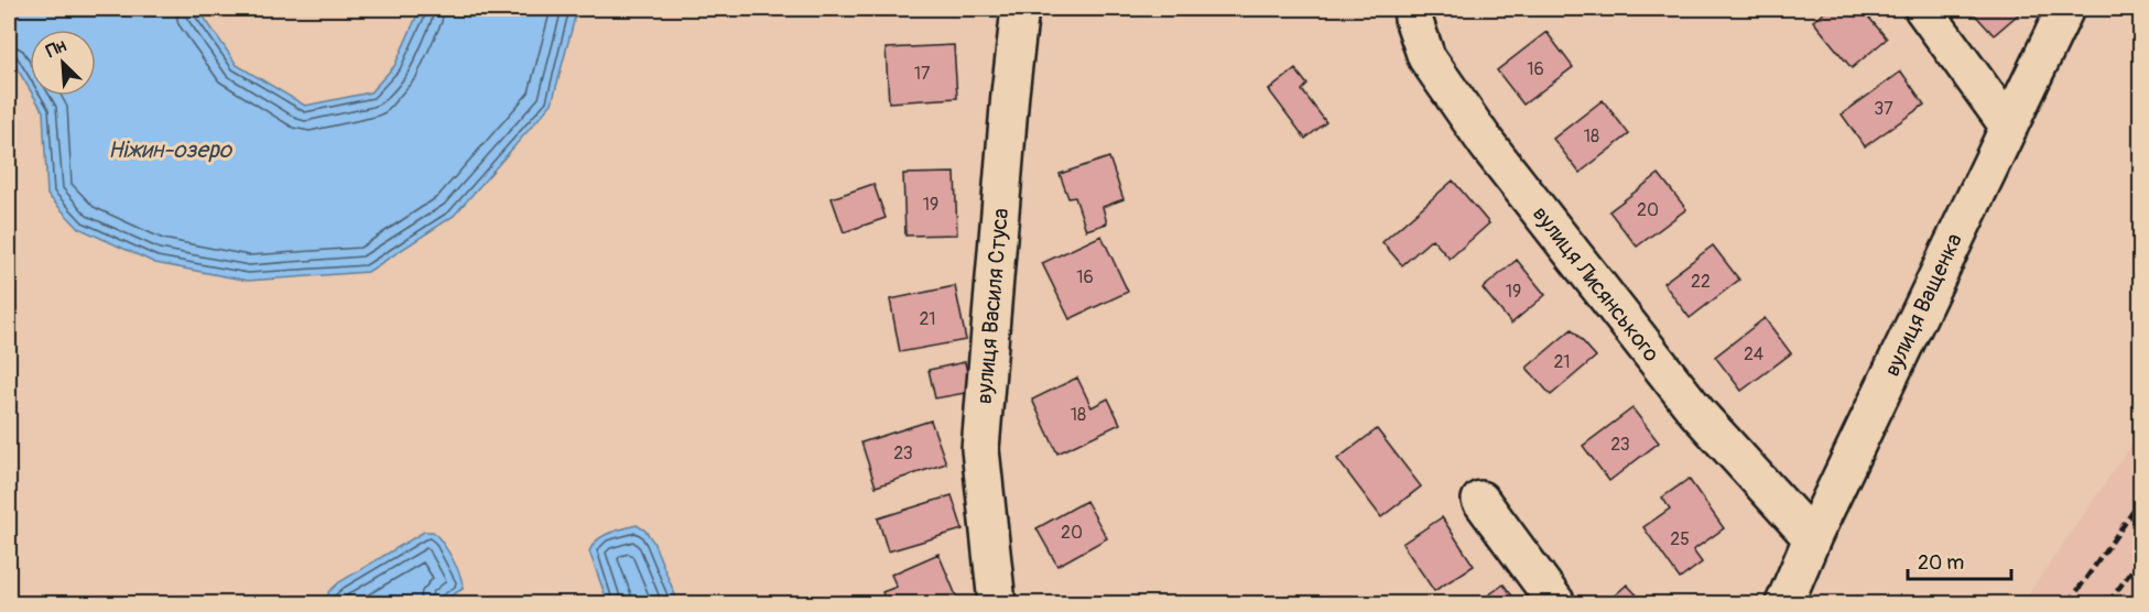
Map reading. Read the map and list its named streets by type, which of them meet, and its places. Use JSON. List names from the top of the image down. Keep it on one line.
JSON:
{"streets":{"street":["вулиця Лисянського","вулиця Ващенка","вулиця Василя Стуса"]},"crossings":[["вулиця Лисянського","вулиця Ващенка"]],"water":["Ніжин-озеро"],"house_numbers":["16","17","37","18","19","20","16","22","19","21","24","21","18","23","23","20","25"],"scale_bar":"20 m","north":"top left"}
